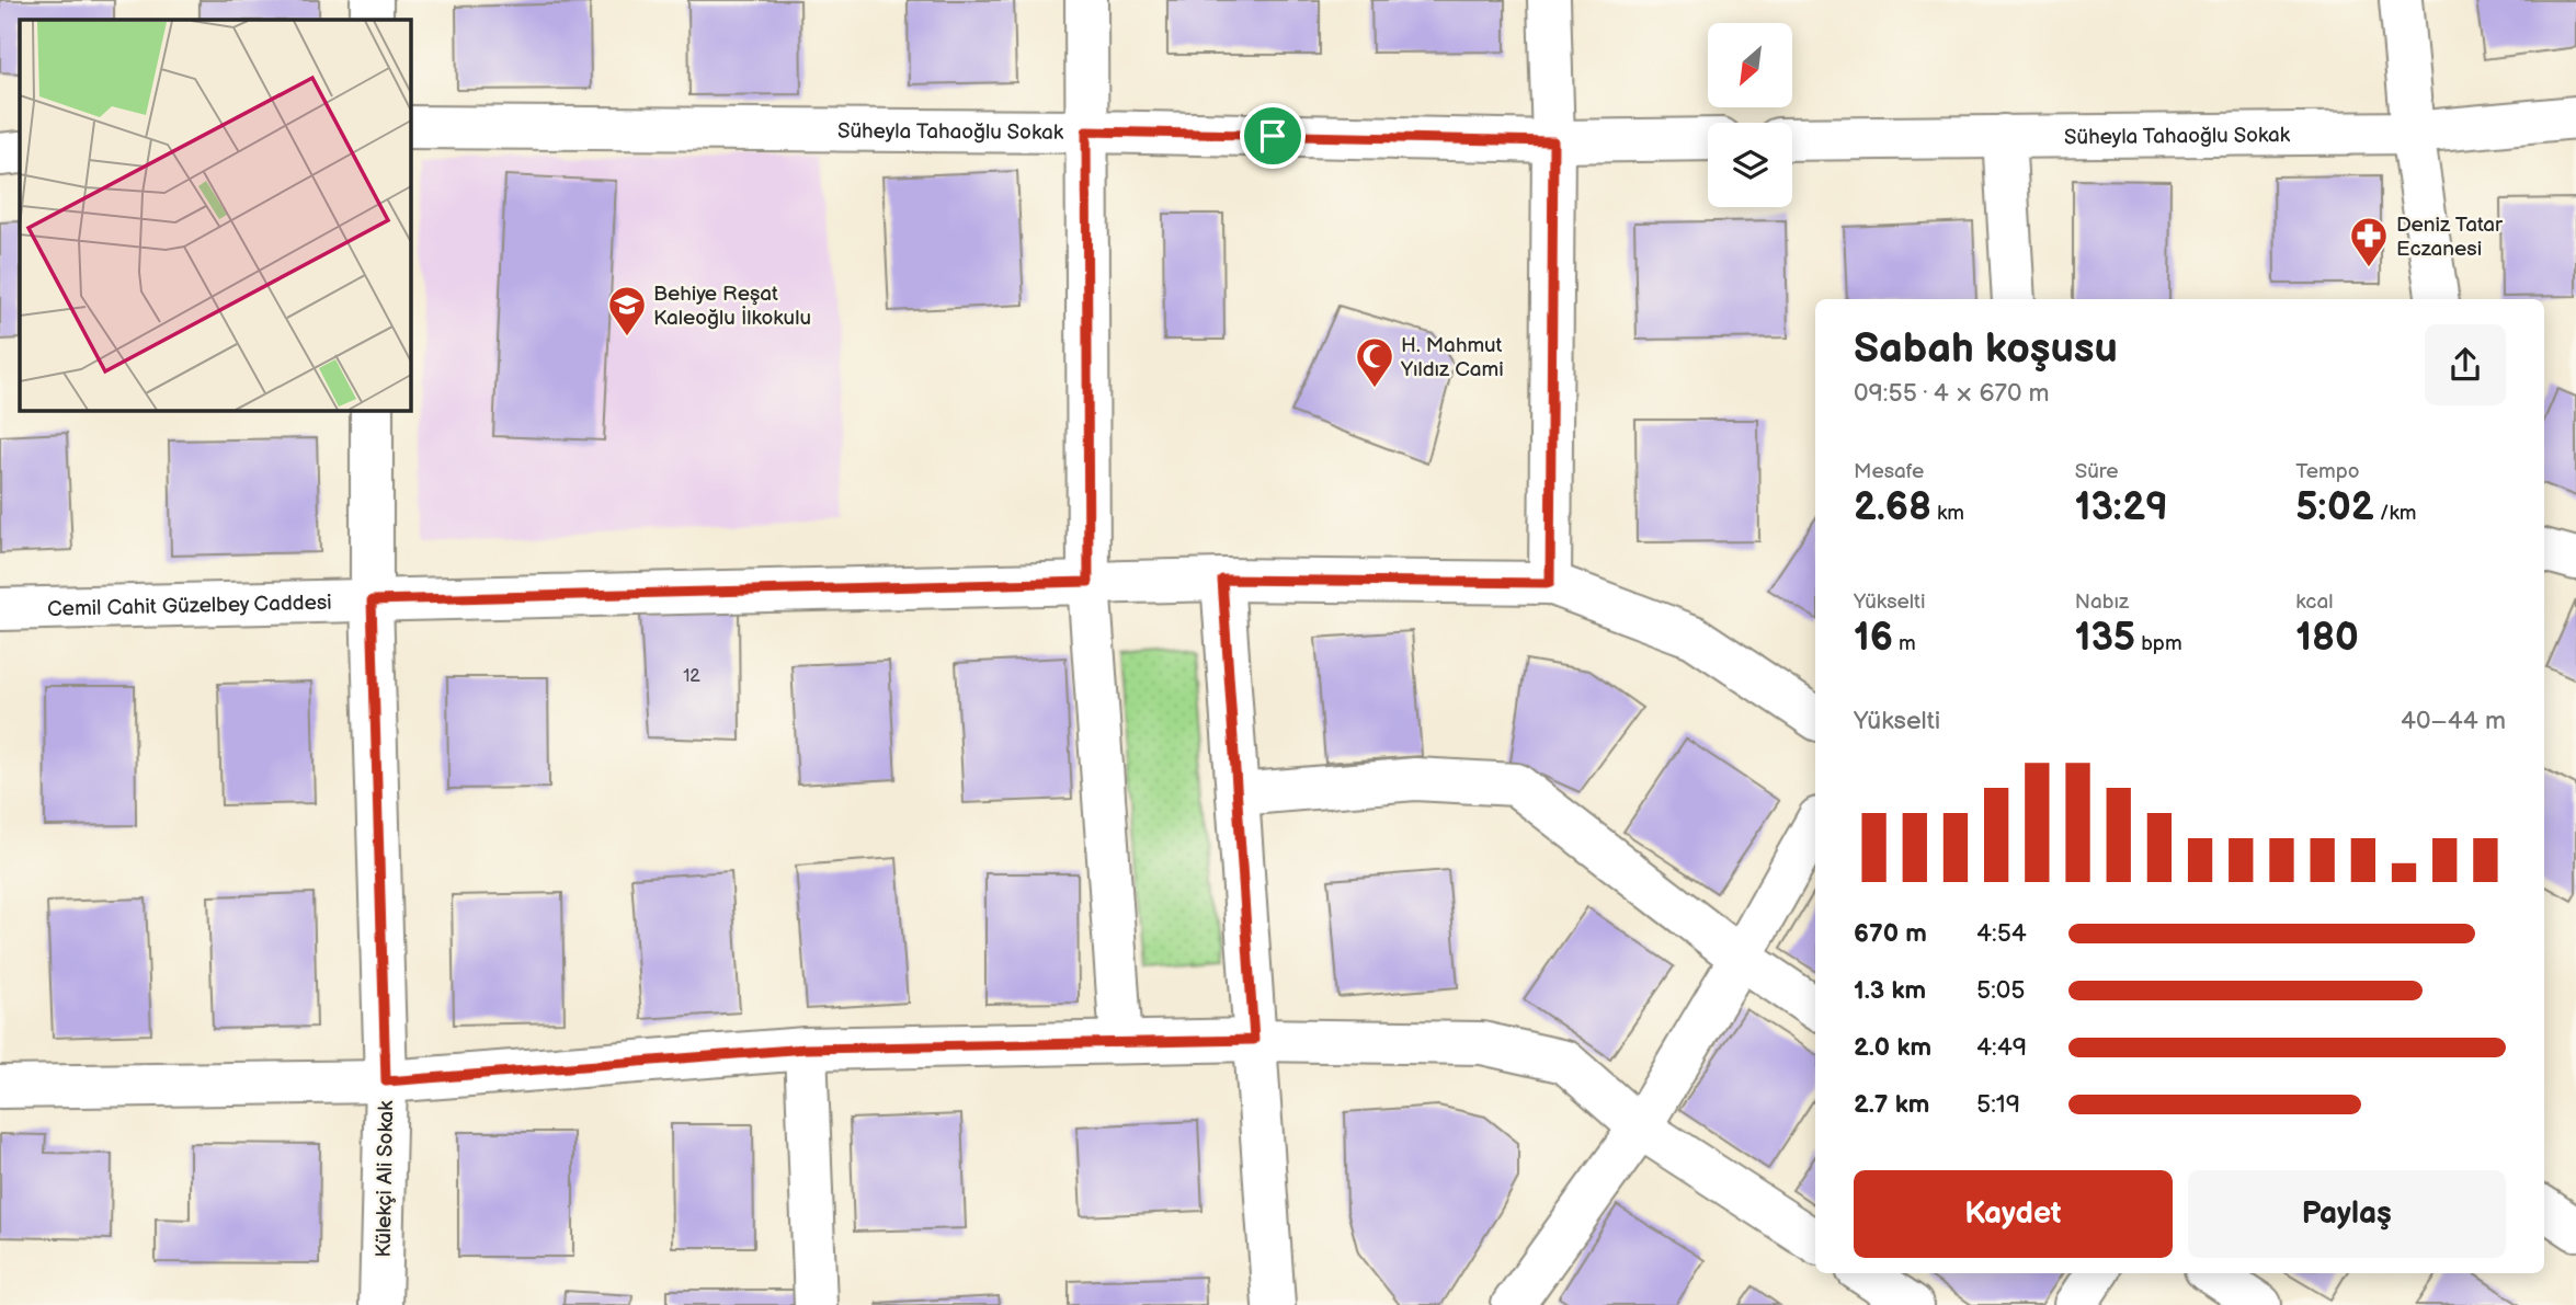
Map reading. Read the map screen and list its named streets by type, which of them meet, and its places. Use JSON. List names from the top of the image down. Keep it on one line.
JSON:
{"streets":{"street":["Süheyla Tahaoğlu Sokak","Cemil Cahit Güzelbey Caddesi","Külekçi Ali Sokak"]},"crossings":[["Cemil Cahit Güzelbey Caddesi","Külekçi Ali Sokak"]],"places":{"pharmacy":["Deniz Tatar Eczanesi"],"school or university":["Behiye Reşat Kaleoğlu İlkokulu"],"mosque":["H. Mahmut Yıldız Cami"]},"house_numbers":["12"],"north":"bottom left","page":{"heading":["Sabah koşusu","09:55 · 4 × 670 m"],"stats":[["Mesafe","2.68 km"],["Süre","13:29"],["Tempo","5:02 /km"],["Yükselti","16 m"],["Nabız","135 bpm"],["kcal","180"]],"chart":["Yükselti","40–44 m"],"list":[{"name":"670 m","note":"4:54"},{"name":"1.3 km","note":"5:05"},{"name":"2.0 km","note":"4:49"},{"name":"2.7 km","note":"5:19"}],"buttons":["Kaydet","Paylaş"]}}
